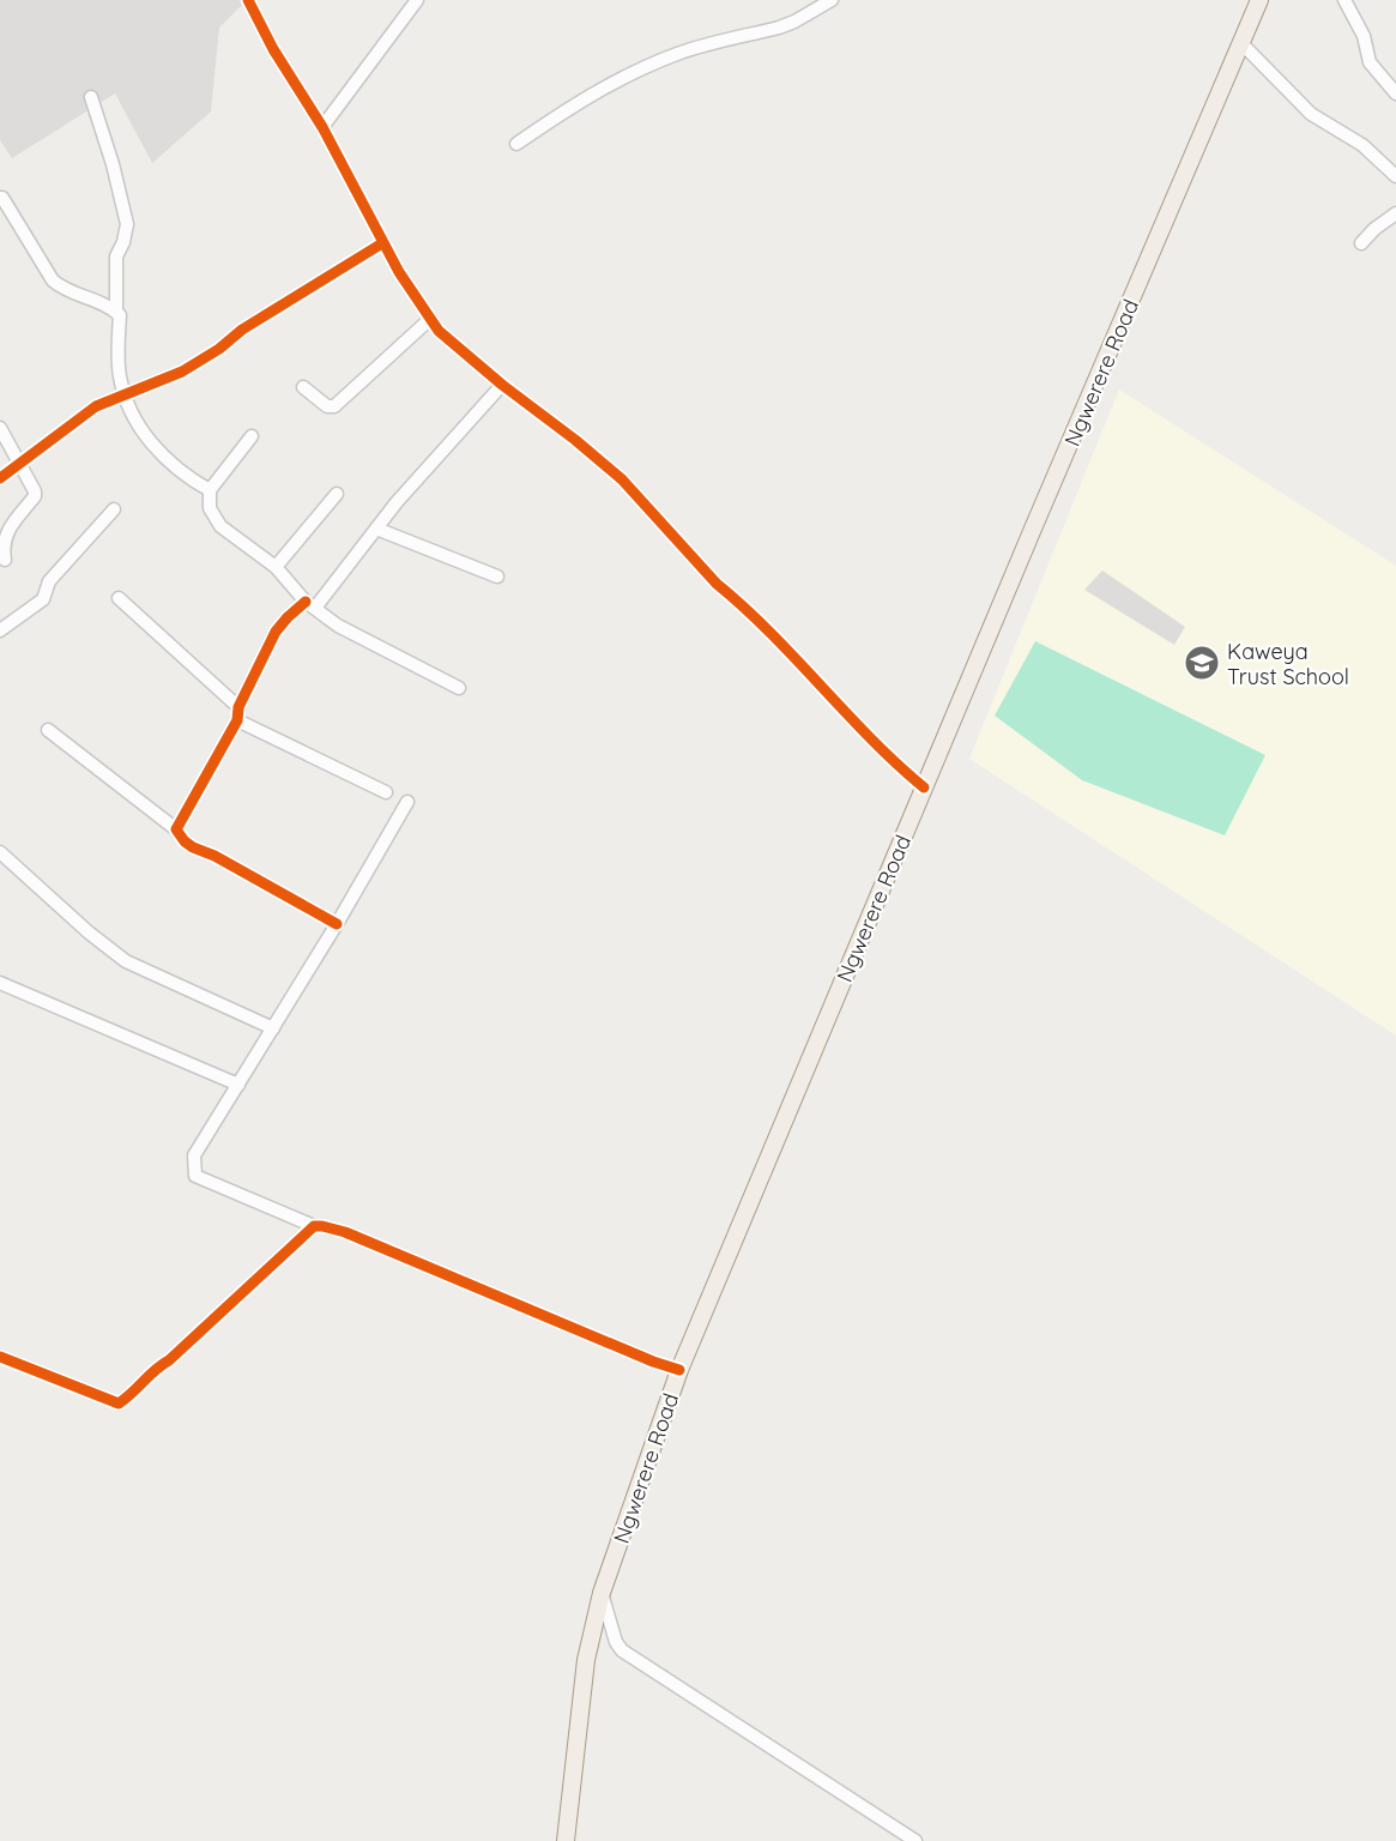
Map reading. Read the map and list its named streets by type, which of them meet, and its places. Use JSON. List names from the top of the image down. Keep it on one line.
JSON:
{"streets":{"main road":["Ngwerere Road"]},"places":{"school or university":["Kaweya Trust School"]}}
